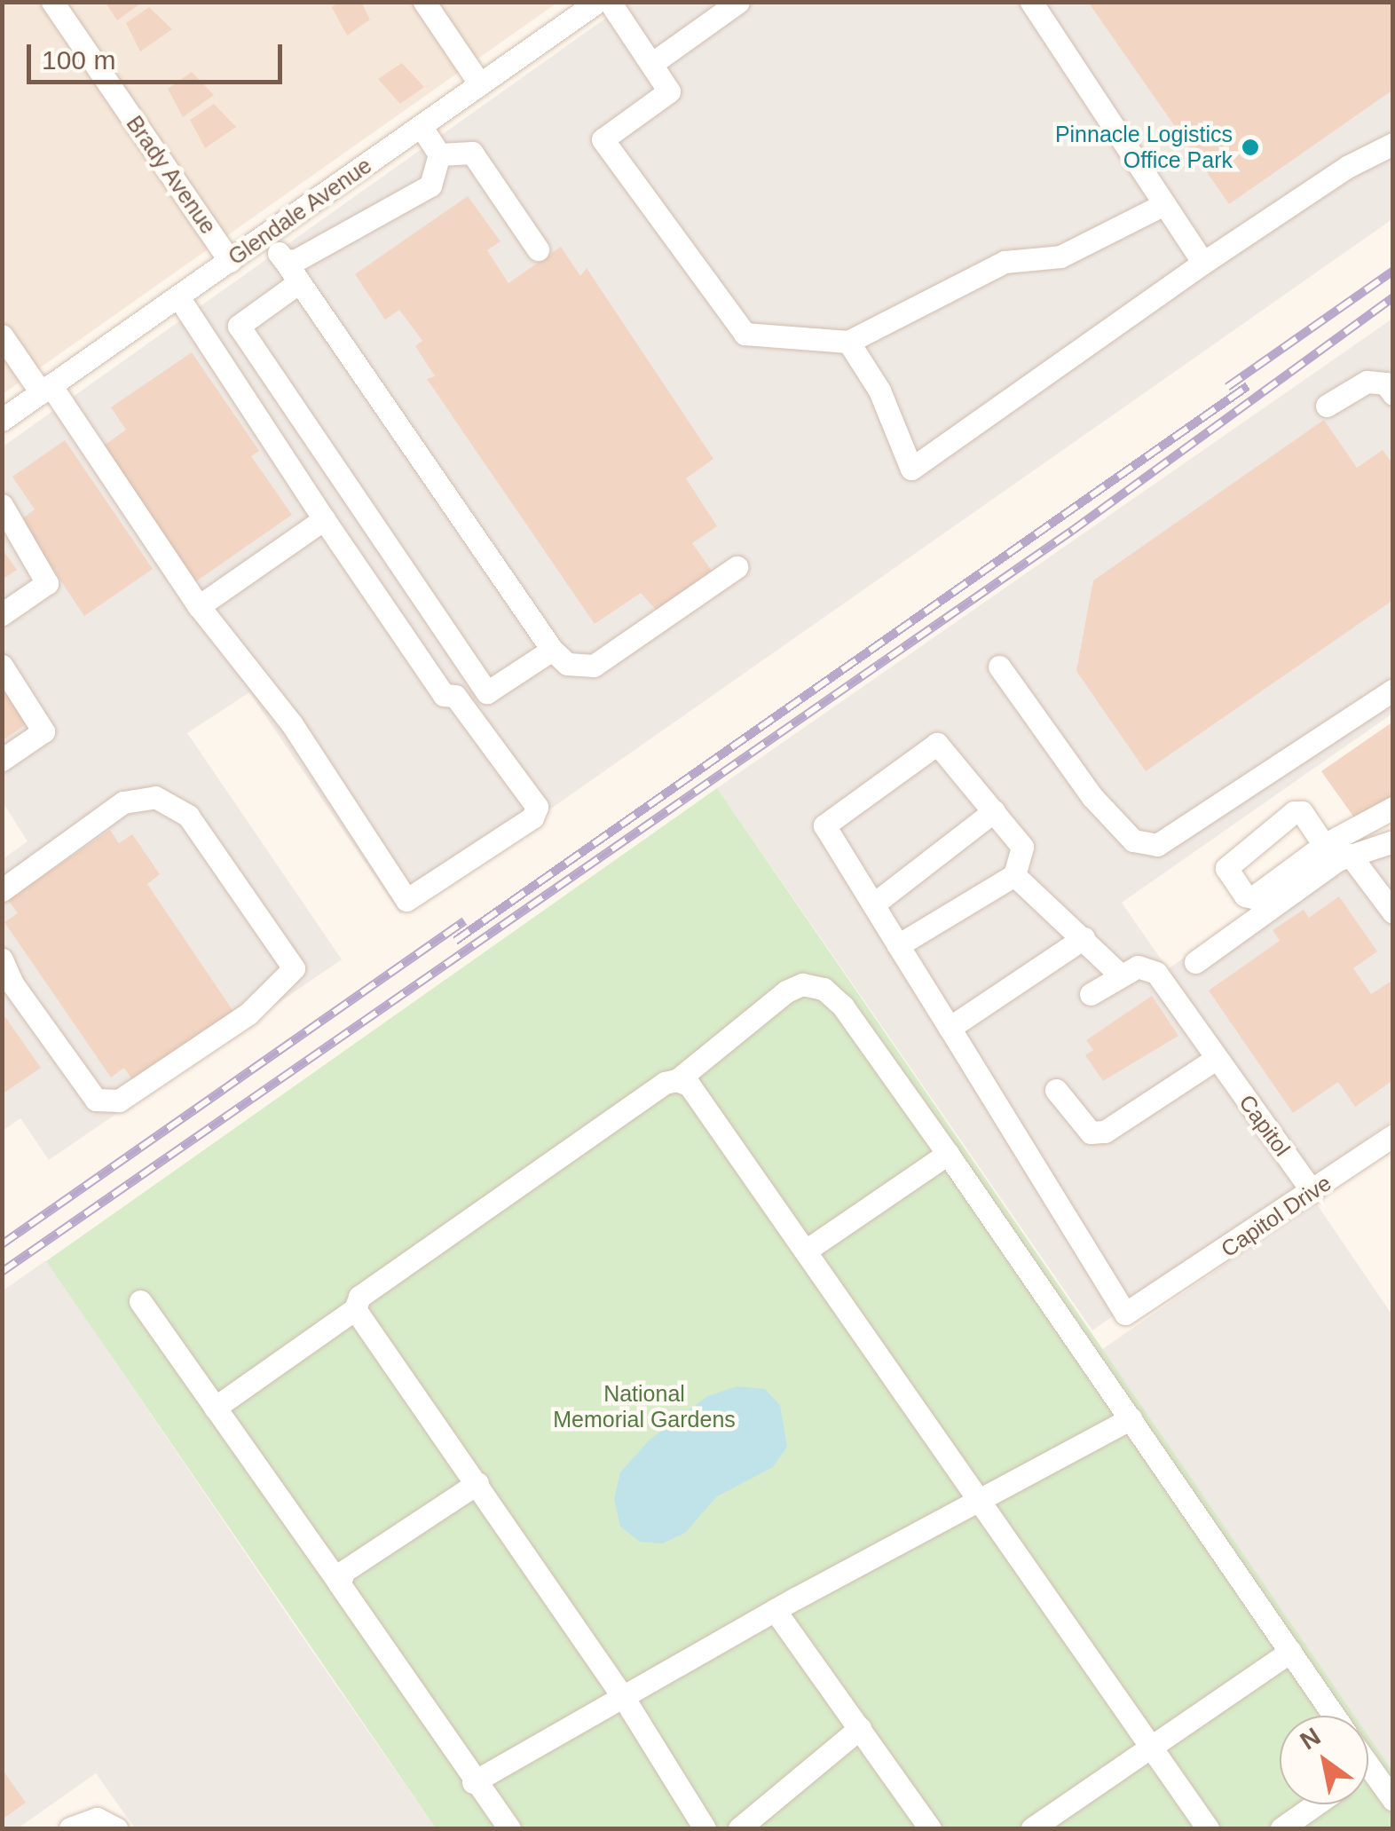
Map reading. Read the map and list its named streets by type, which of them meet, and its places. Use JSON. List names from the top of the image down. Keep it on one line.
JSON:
{"streets":{"street":["Brady Avenue","Glendale Avenue","Capitol","Capitol Drive"]},"crossings":[["Brady Avenue","Glendale Avenue"],["Capitol","Capitol Drive"]],"parks":["National Memorial Gardens"],"places":["Pinnacle Logistics Office Park"],"scale_bar":"100 m","north":"top left"}
